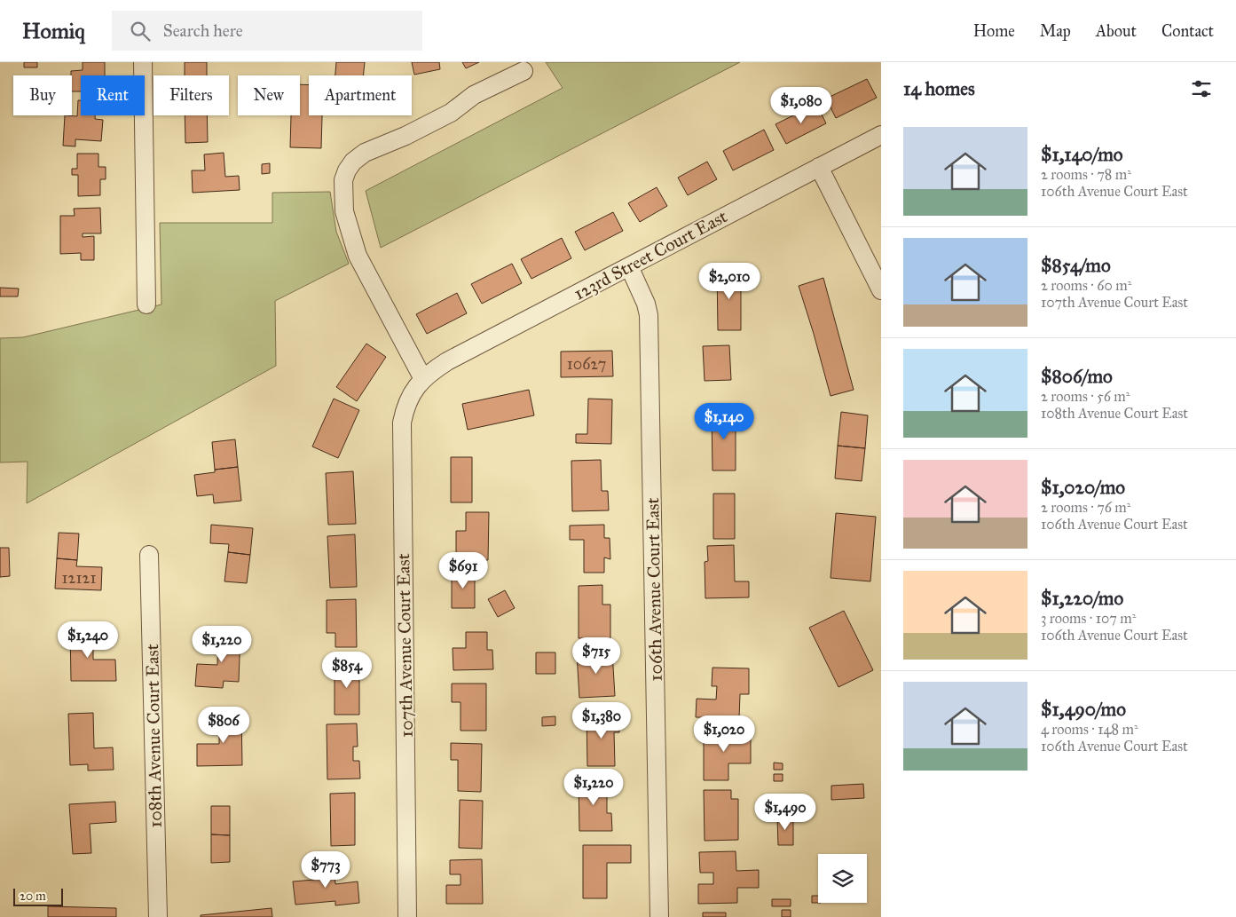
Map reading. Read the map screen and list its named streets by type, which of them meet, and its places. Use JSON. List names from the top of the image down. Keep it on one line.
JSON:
{"streets":{"street":["123rd Street Court East","106th Avenue Court East","107th Avenue Court East","108th Avenue Court East"]},"crossings":[["123rd Street Court East","106th Avenue Court East"],["123rd Street Court East","107th Avenue Court East"]],"house_numbers":["10627","12121"],"scale_bar":"20 m","page":{"header":"Homiq","search":"Search here","nav":["Home","Map","About","Contact"],"heading":"14 homes","chip":["Buy","Rent","Filters","New","Apartment"],"price":["$1,080","$2,010","$1,140","$691","$1,240","$1,220","$715","$854","$1,380","$806","$1,020","$1,220","$1,490","$773"],"list":[{"name":"$1,140/mo","note":"2 rooms · 78 m² · 106th Avenue Court East"},{"name":"$854/mo","note":"2 rooms · 60 m² · 107th Avenue Court East"},{"name":"$806/mo","note":"2 rooms · 56 m² · 108th Avenue Court East"},{"name":"$1,020/mo","note":"2 rooms · 76 m² · 106th Avenue Court East"},{"name":"$1,220/mo","note":"3 rooms · 107 m² · 106th Avenue Court East"},{"name":"$1,490/mo","note":"4 rooms · 148 m² · 106th Avenue Court East"}],"scale":"20 m"}}
